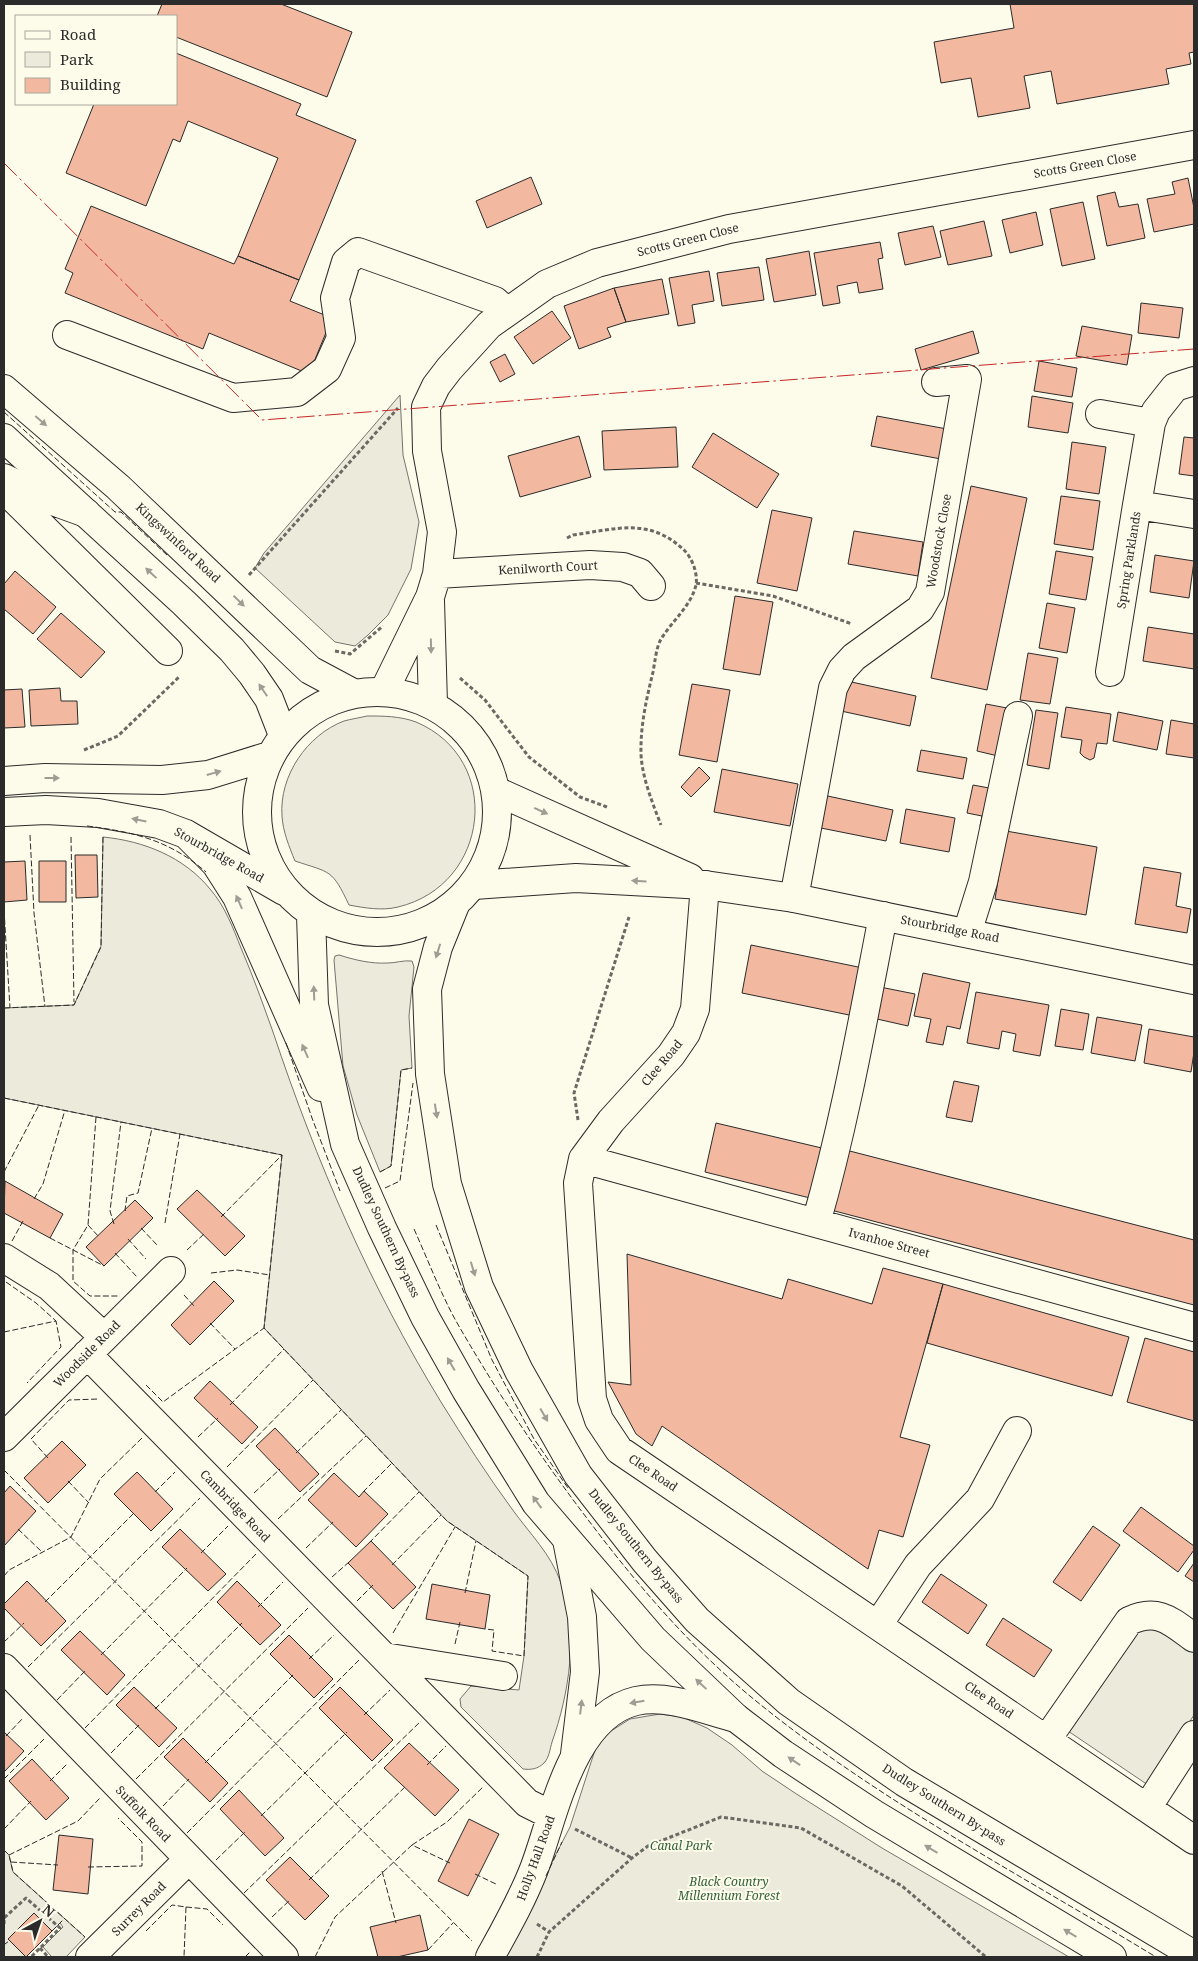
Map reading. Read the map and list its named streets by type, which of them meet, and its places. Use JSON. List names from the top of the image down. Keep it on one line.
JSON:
{"streets":{"main road":["Scotts Green Close","Woodstock Close","Kingswinford Road","Spring Parklands","Kenilworth Court","Stourbridge Road","Clee Road","Dudley Southern By-pass","Ivanhoe Street","Woodside Road","Cambridge Road","Suffolk Road","Holly Hall Road","Surrey Road"]},"crossings":[["Scotts Green Close","Kenilworth Court"],["Woodstock Close","Stourbridge Road"],["Stourbridge Road","Clee Road"],["Clee Road","Ivanhoe Street"],["Dudley Southern By-pass","Holly Hall Road"],["Woodside Road","Cambridge Road"],["Cambridge Road","Holly Hall Road"],["Suffolk Road","Surrey Road"]],"parks":["Canal Park","Black Country Millennium Forest"],"legend":["Road","Park","Building"],"north":"top right"}
